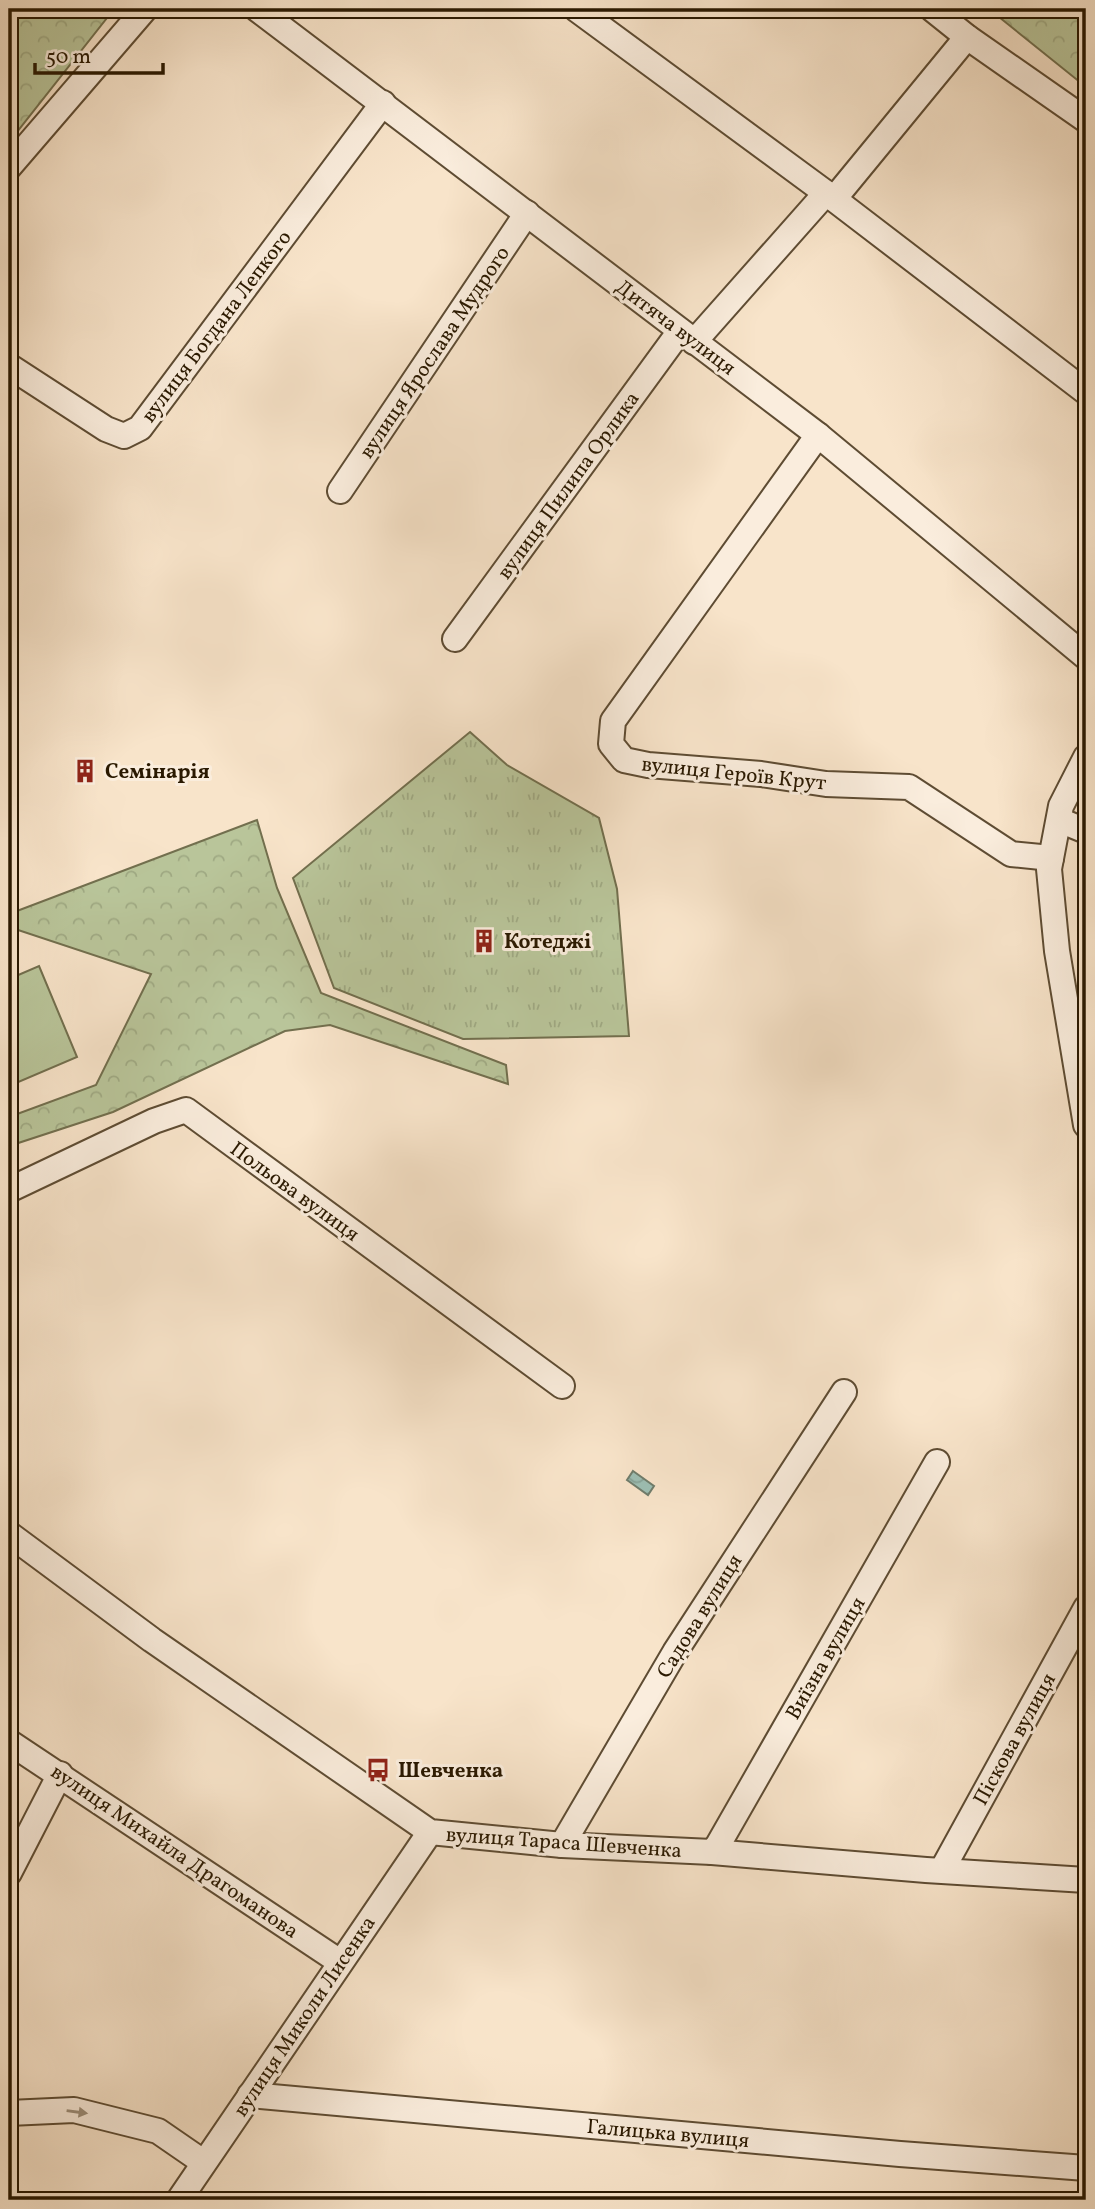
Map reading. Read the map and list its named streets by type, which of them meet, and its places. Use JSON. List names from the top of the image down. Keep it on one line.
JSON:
{"streets":{"street":["вулиця Богдана Лепкого","Дитяча вулиця","вулиця Ярослава Мудрого","вулиця Пилипа Орлика","вулиця Героїв Крут","Польова вулиця","Садова вулиця","Виїзна вулиця","Піскова вулиця","вулиця Тараса Шевченка","вулиця Михайла Драгоманова","вулиця Миколи Лисенка","Галицька вулиця"]},"crossings":[["вулиця Богдана Лепкого","Дитяча вулиця"],["Дитяча вулиця","вулиця Ярослава Мудрого"],["Дитяча вулиця","вулиця Пилипа Орлика"],["Дитяча вулиця","вулиця Героїв Крут"],["Садова вулиця","вулиця Тараса Шевченка"],["Виїзна вулиця","вулиця Тараса Шевченка"],["Піскова вулиця","вулиця Тараса Шевченка"],["вулиця Тараса Шевченка","вулиця Миколи Лисенка"],["вулиця Михайла Драгоманова","вулиця Миколи Лисенка"],["вулиця Миколи Лисенка","Галицька вулиця"]],"places":{"building":["Семінарія","Котеджі"],"bus stop":["Шевченка"]},"scale_bar":"50 m"}
